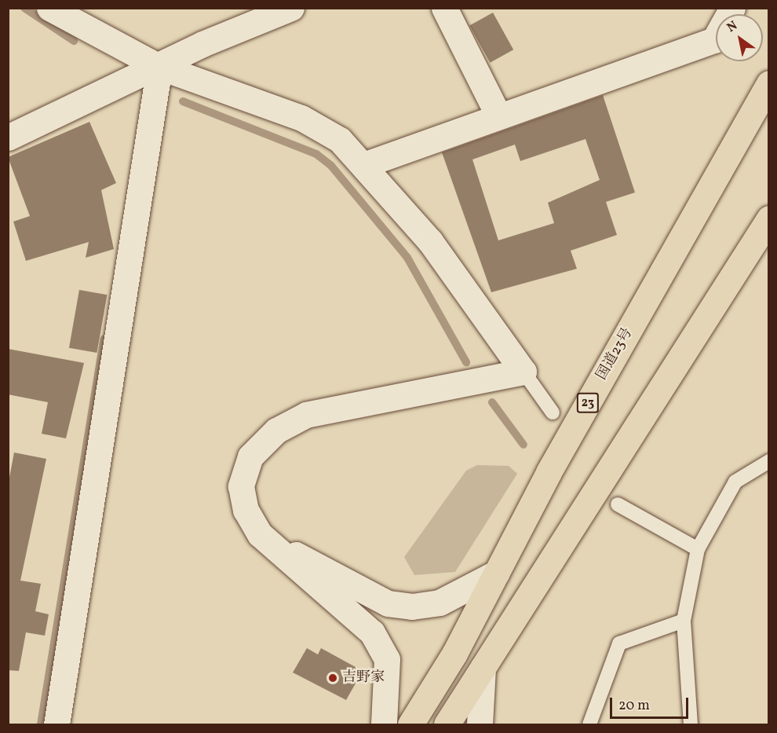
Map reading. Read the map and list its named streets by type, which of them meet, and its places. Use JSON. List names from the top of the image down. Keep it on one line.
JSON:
{"streets":{"highway":["国道23号","23"]},"places":["吉野家"],"scale_bar":"20 m","north":"top left"}
